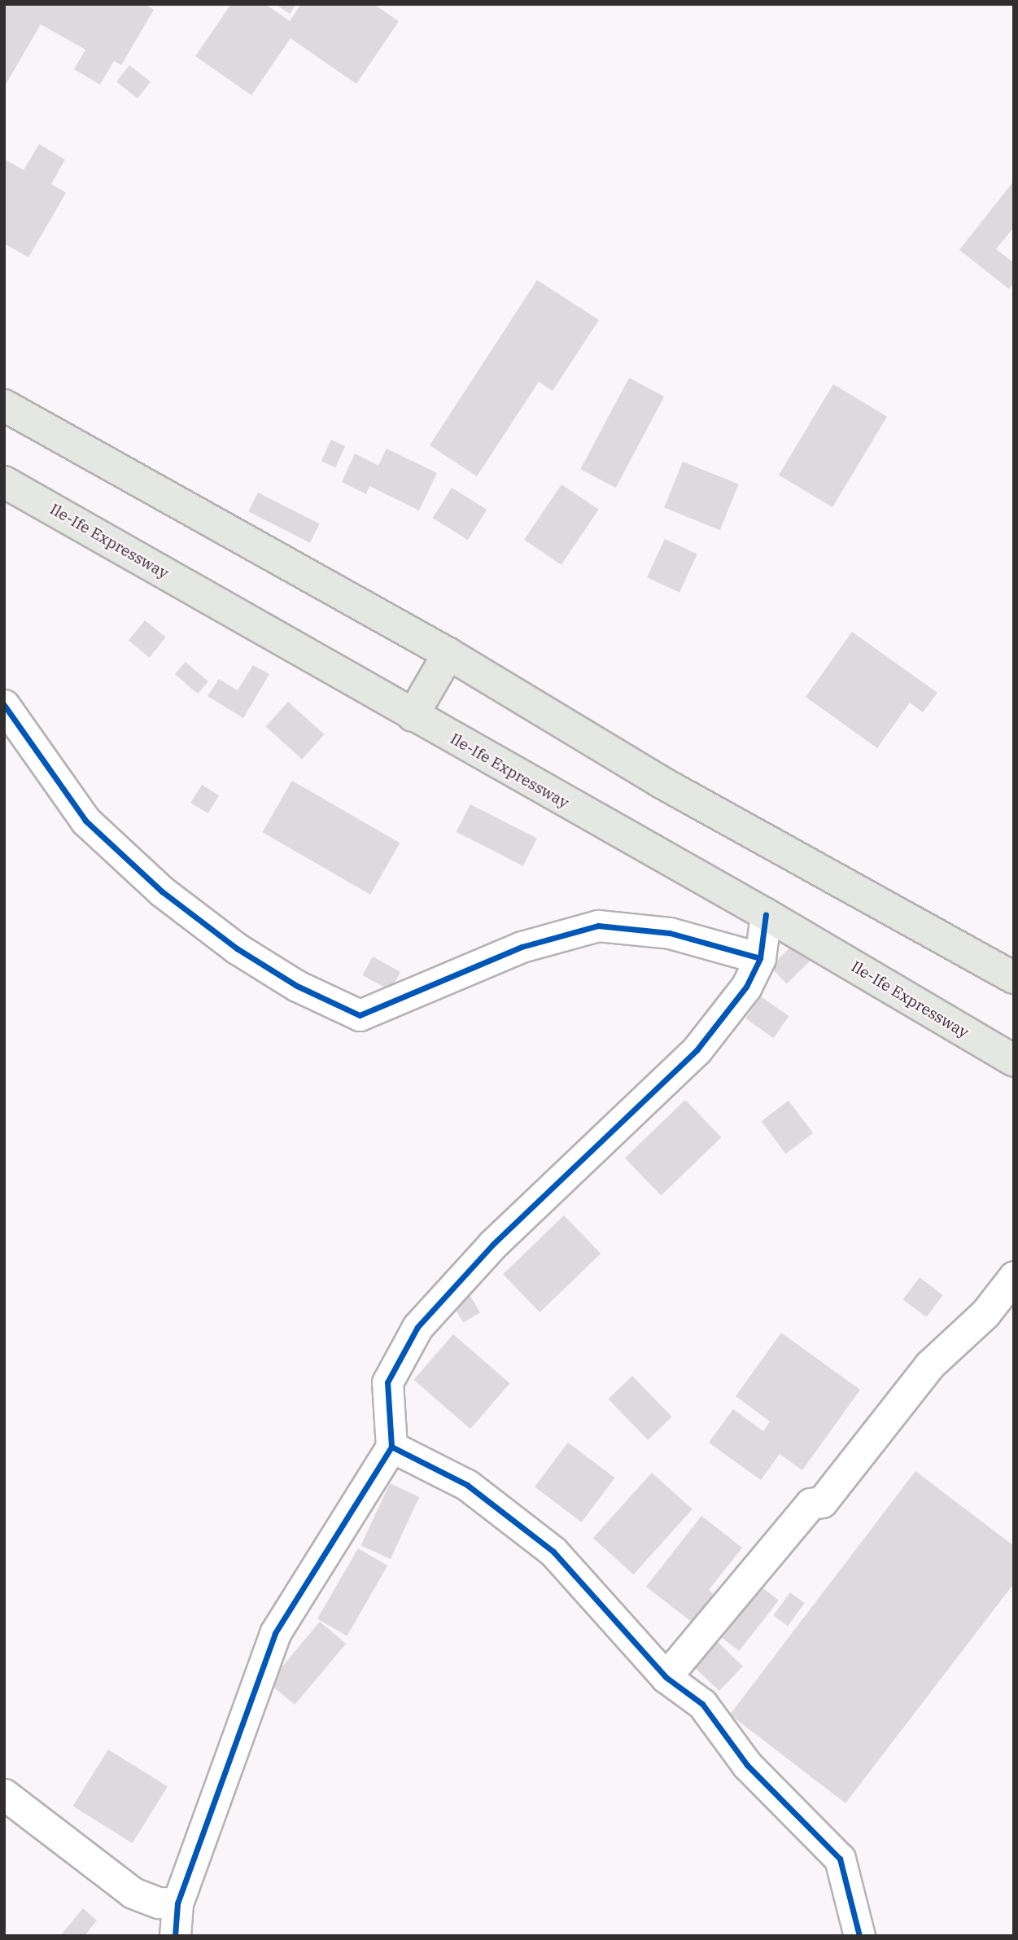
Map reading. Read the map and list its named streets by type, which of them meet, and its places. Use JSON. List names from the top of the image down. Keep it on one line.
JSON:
{"streets":{"main road":["Ile-Ife Expressway"]}}
